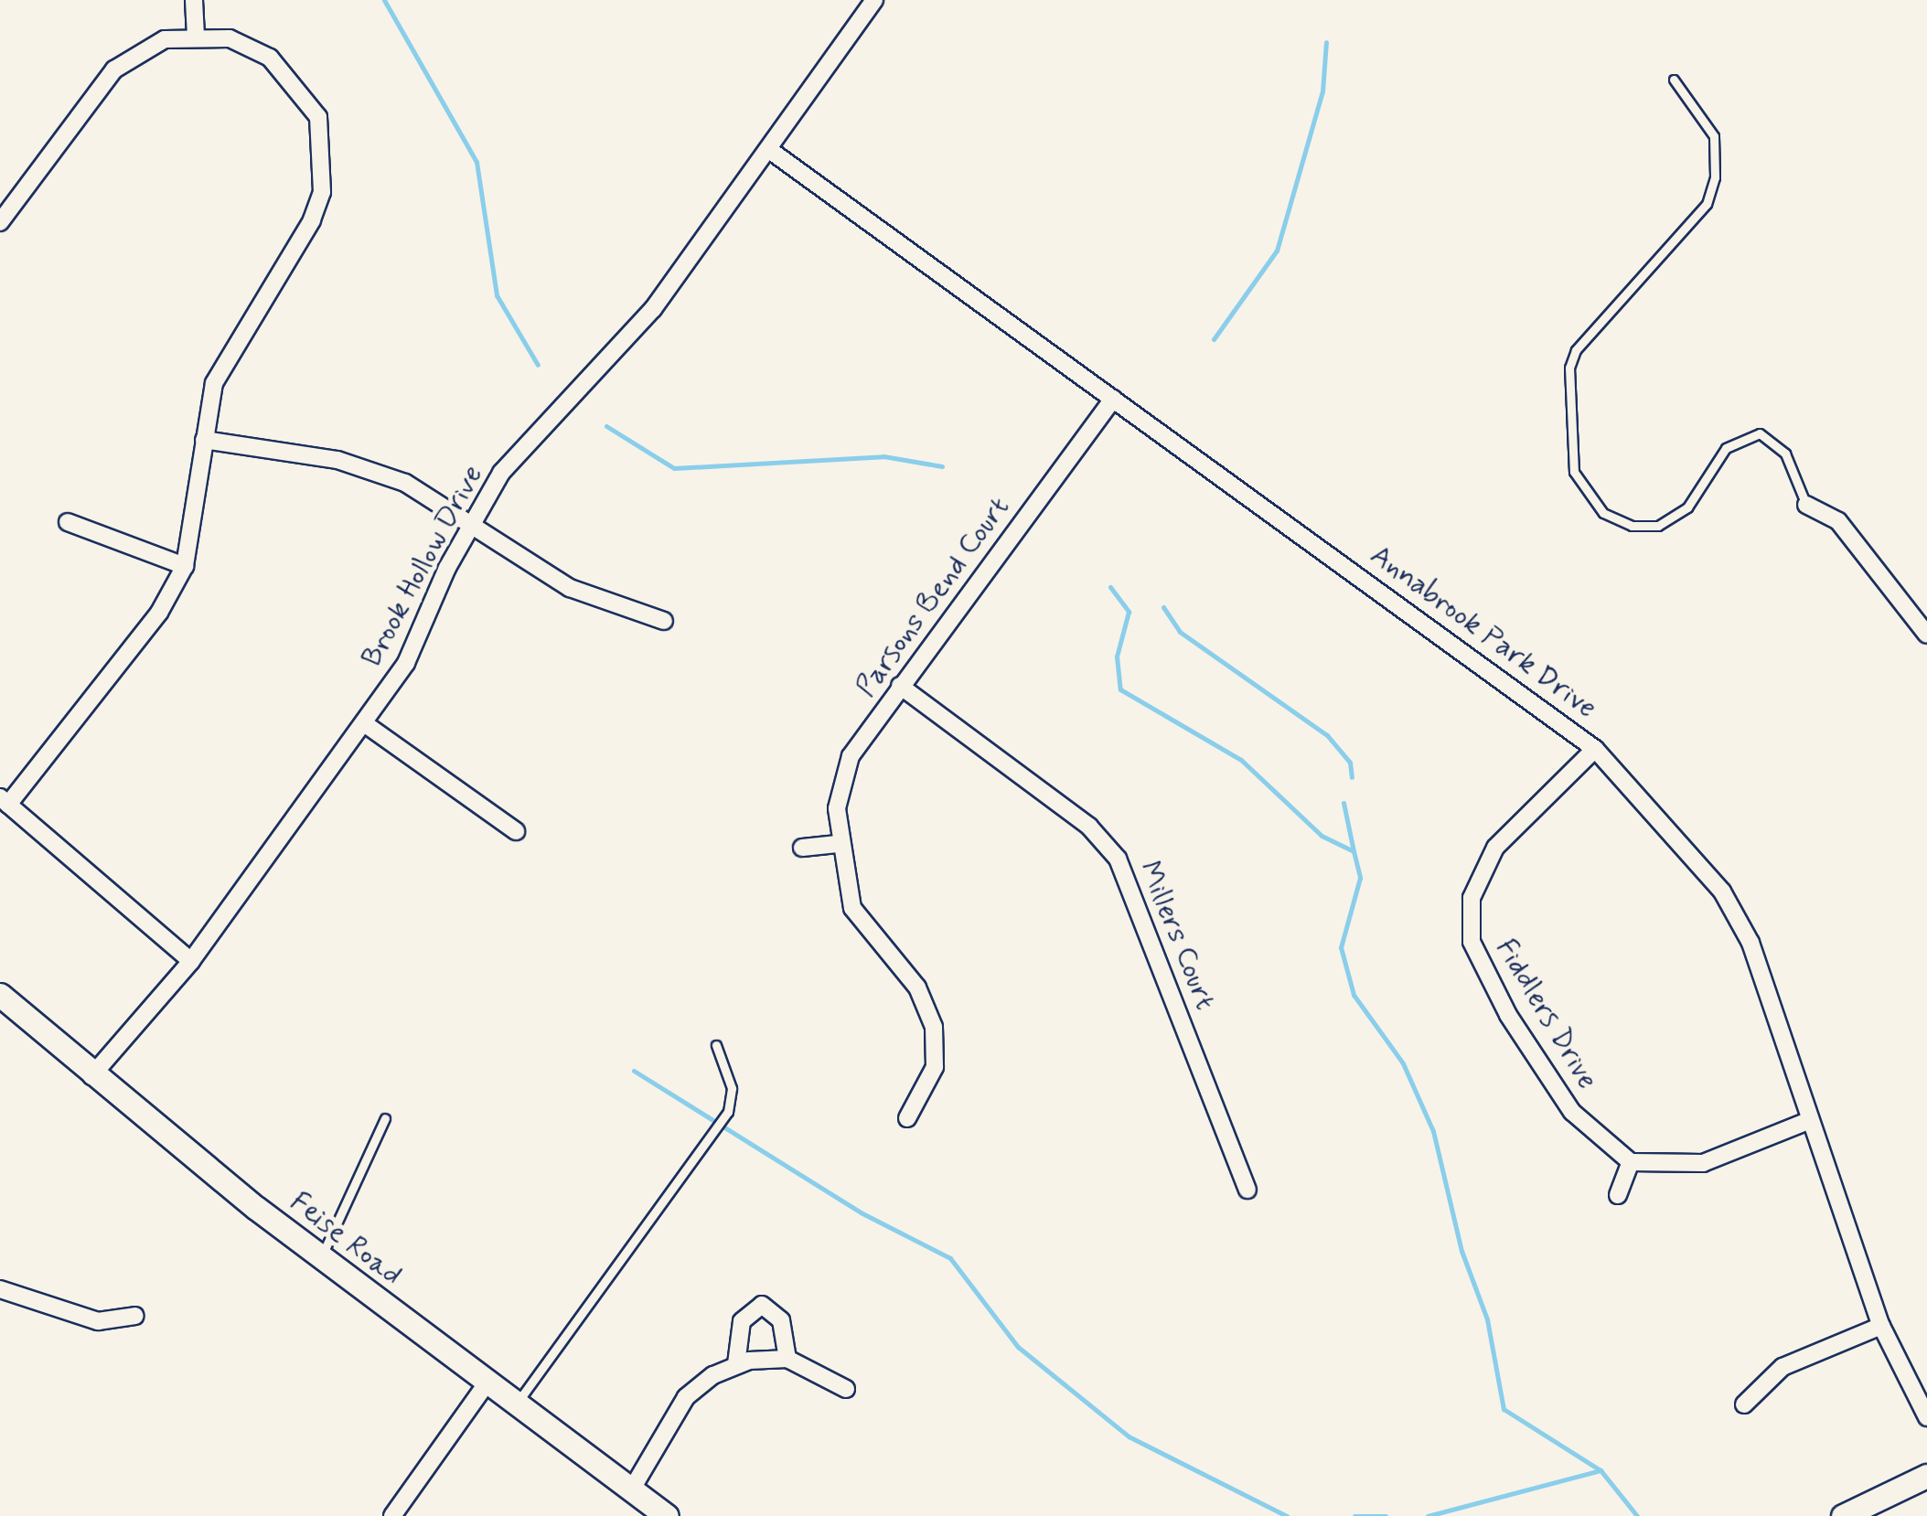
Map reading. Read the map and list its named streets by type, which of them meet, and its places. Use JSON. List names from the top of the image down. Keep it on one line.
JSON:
{"streets":{"main road":["Feise Road"],"street":["Brook Hollow Drive","Parsons Bend Court","Annabrook Park Drive","Millers Court","Fiddlers Drive"]},"crossings":[["Brook Hollow Drive","Annabrook Park Drive"],["Brook Hollow Drive","Feise Road"],["Parsons Bend Court","Annabrook Park Drive"],["Parsons Bend Court","Millers Court"],["Annabrook Park Drive","Fiddlers Drive"]]}
